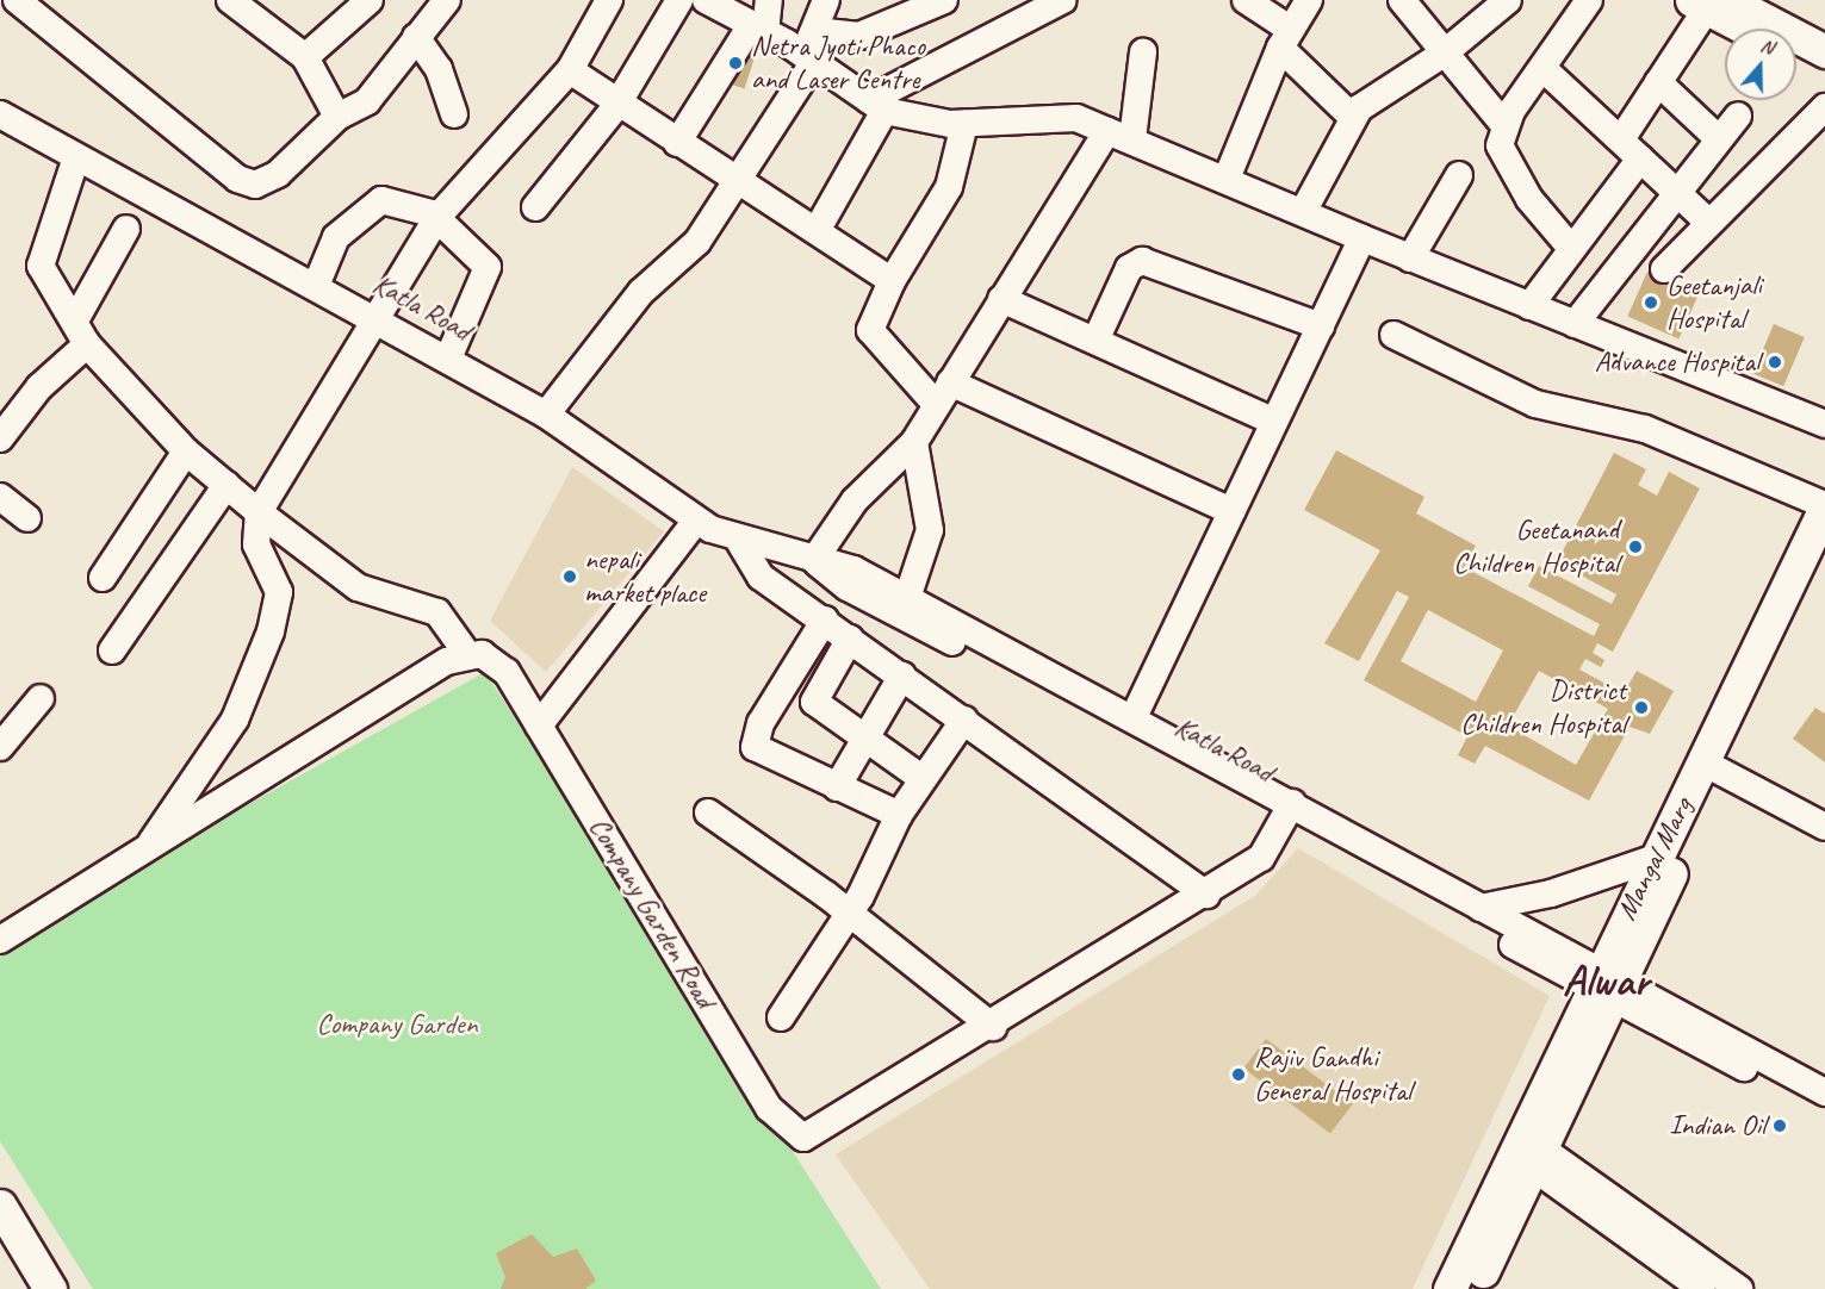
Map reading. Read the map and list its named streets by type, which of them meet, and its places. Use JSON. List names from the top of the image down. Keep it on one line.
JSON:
{"streets":{"main road":["Mangal Marg"],"street":["Katla Road","Company Garden Road"]},"crossings":[["Katla Road","Mangal Marg"],["Katla Road","Company Garden Road"]],"districts":["Alwar"],"parks":["Company Garden"],"places":["Netra Jyoti Phaco and Laser Centre","Geetanjali Hospital","Advance Hospital","Geetanand Children Hospital","nepali market place","District Children Hospital","Rajiv Gandhi General Hospital","Indian Oil"],"north":"top"}
